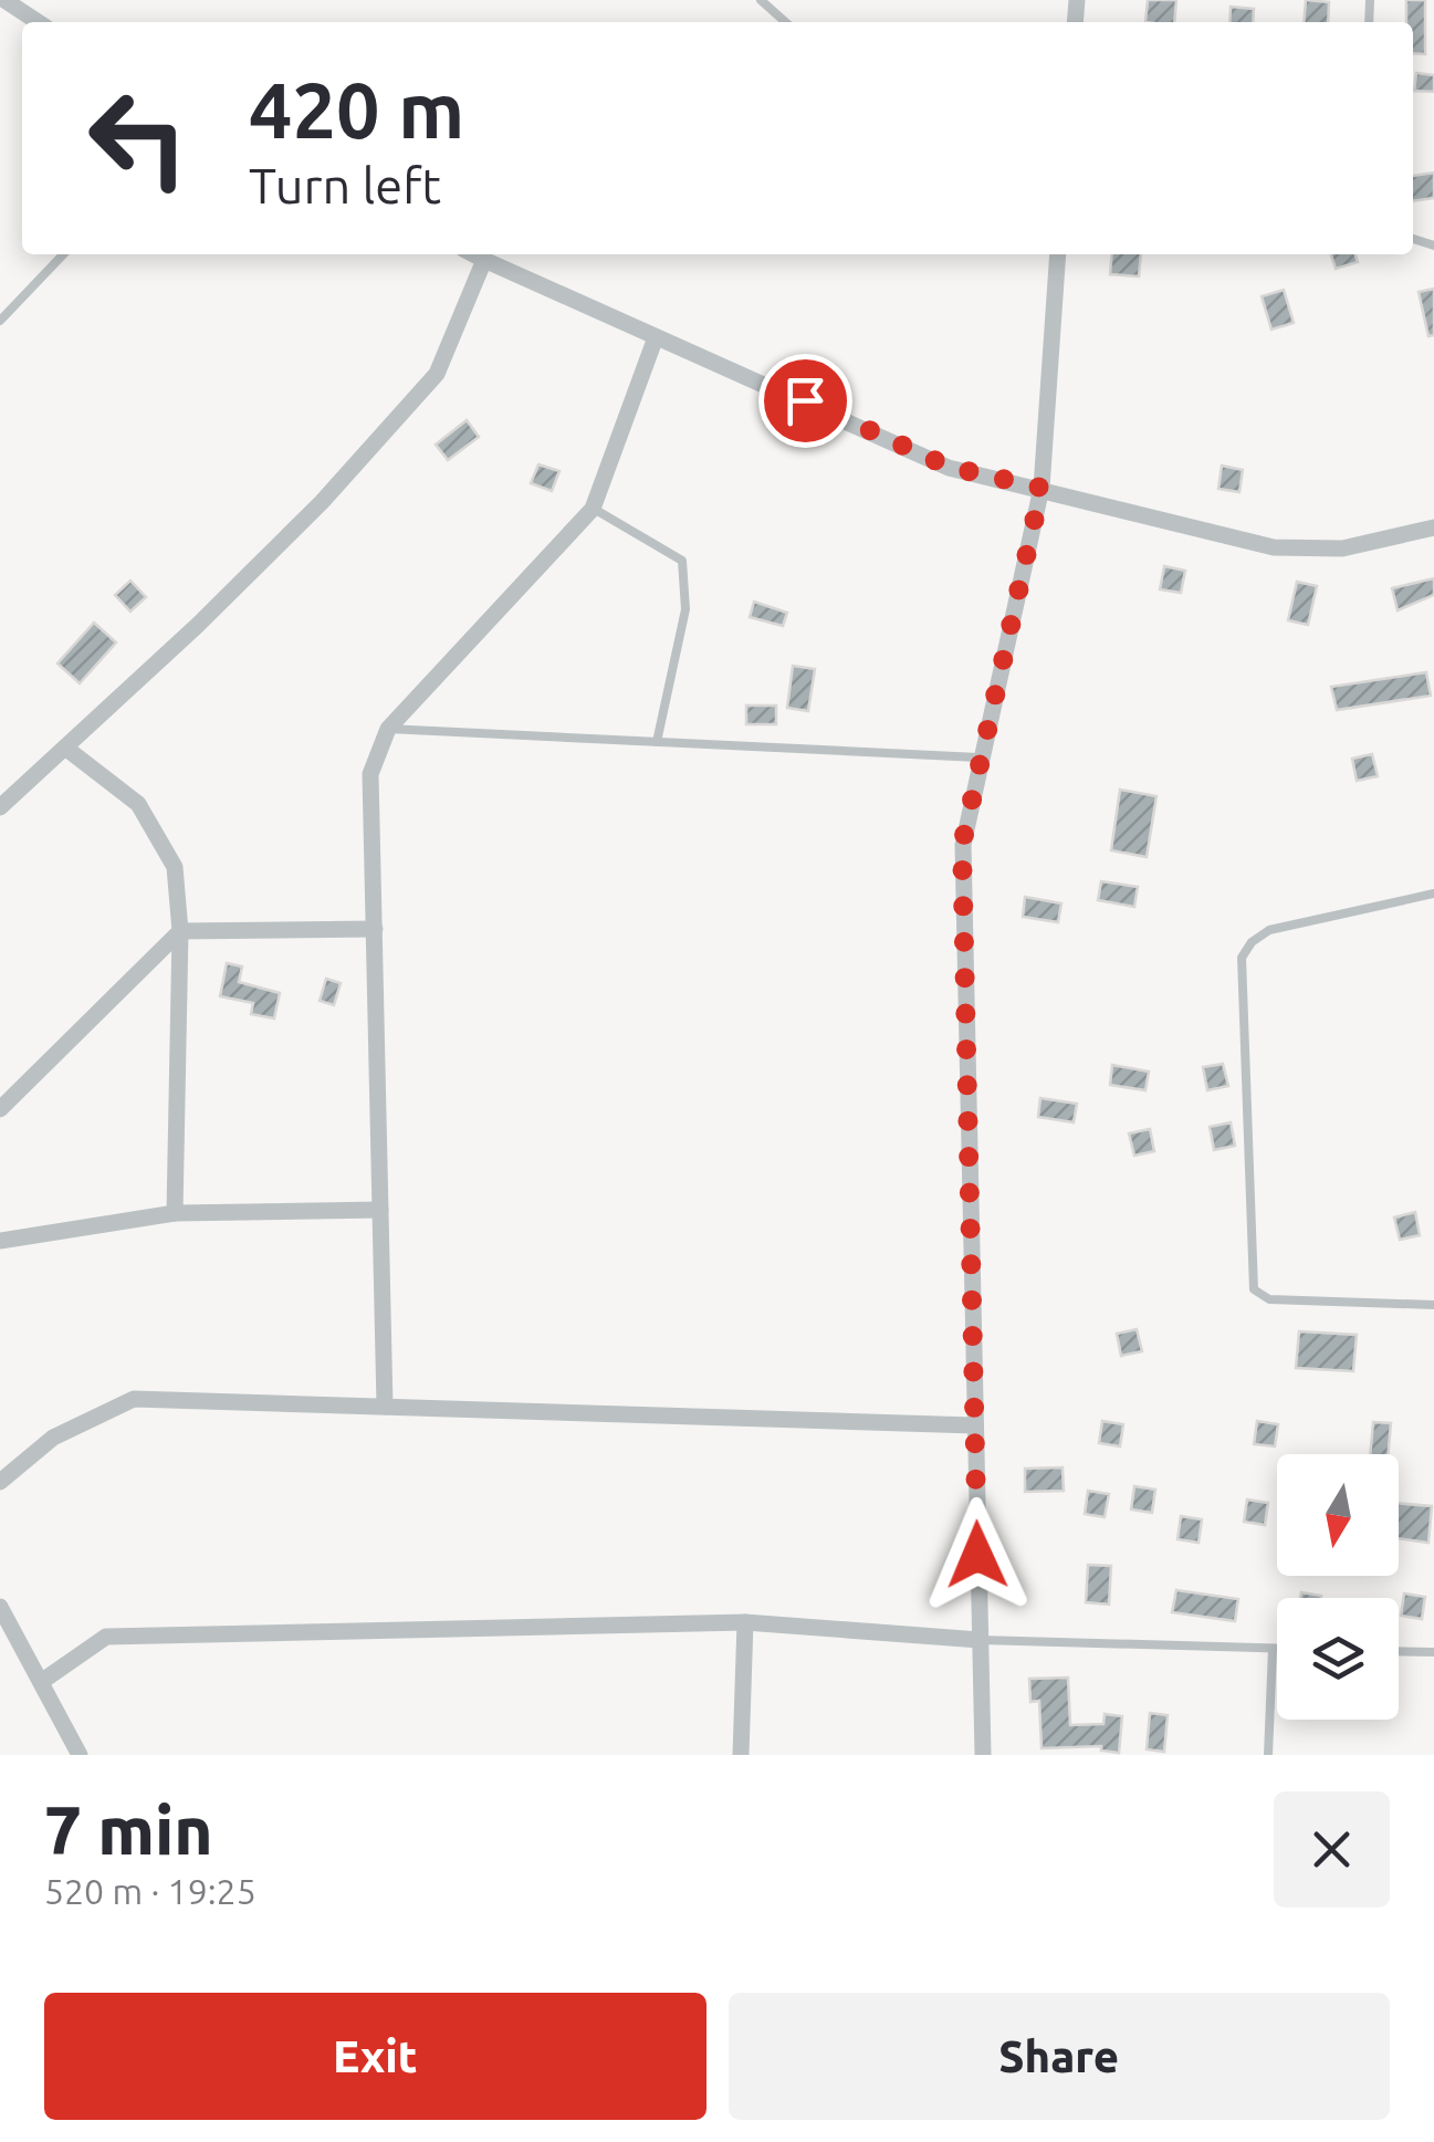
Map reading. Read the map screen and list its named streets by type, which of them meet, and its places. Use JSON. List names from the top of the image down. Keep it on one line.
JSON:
{"north":"bottom","page":{"turn":["420 m","Turn left"],"heading":["7 min","520 m · 19:25"],"buttons":["Exit","Share"]}}
